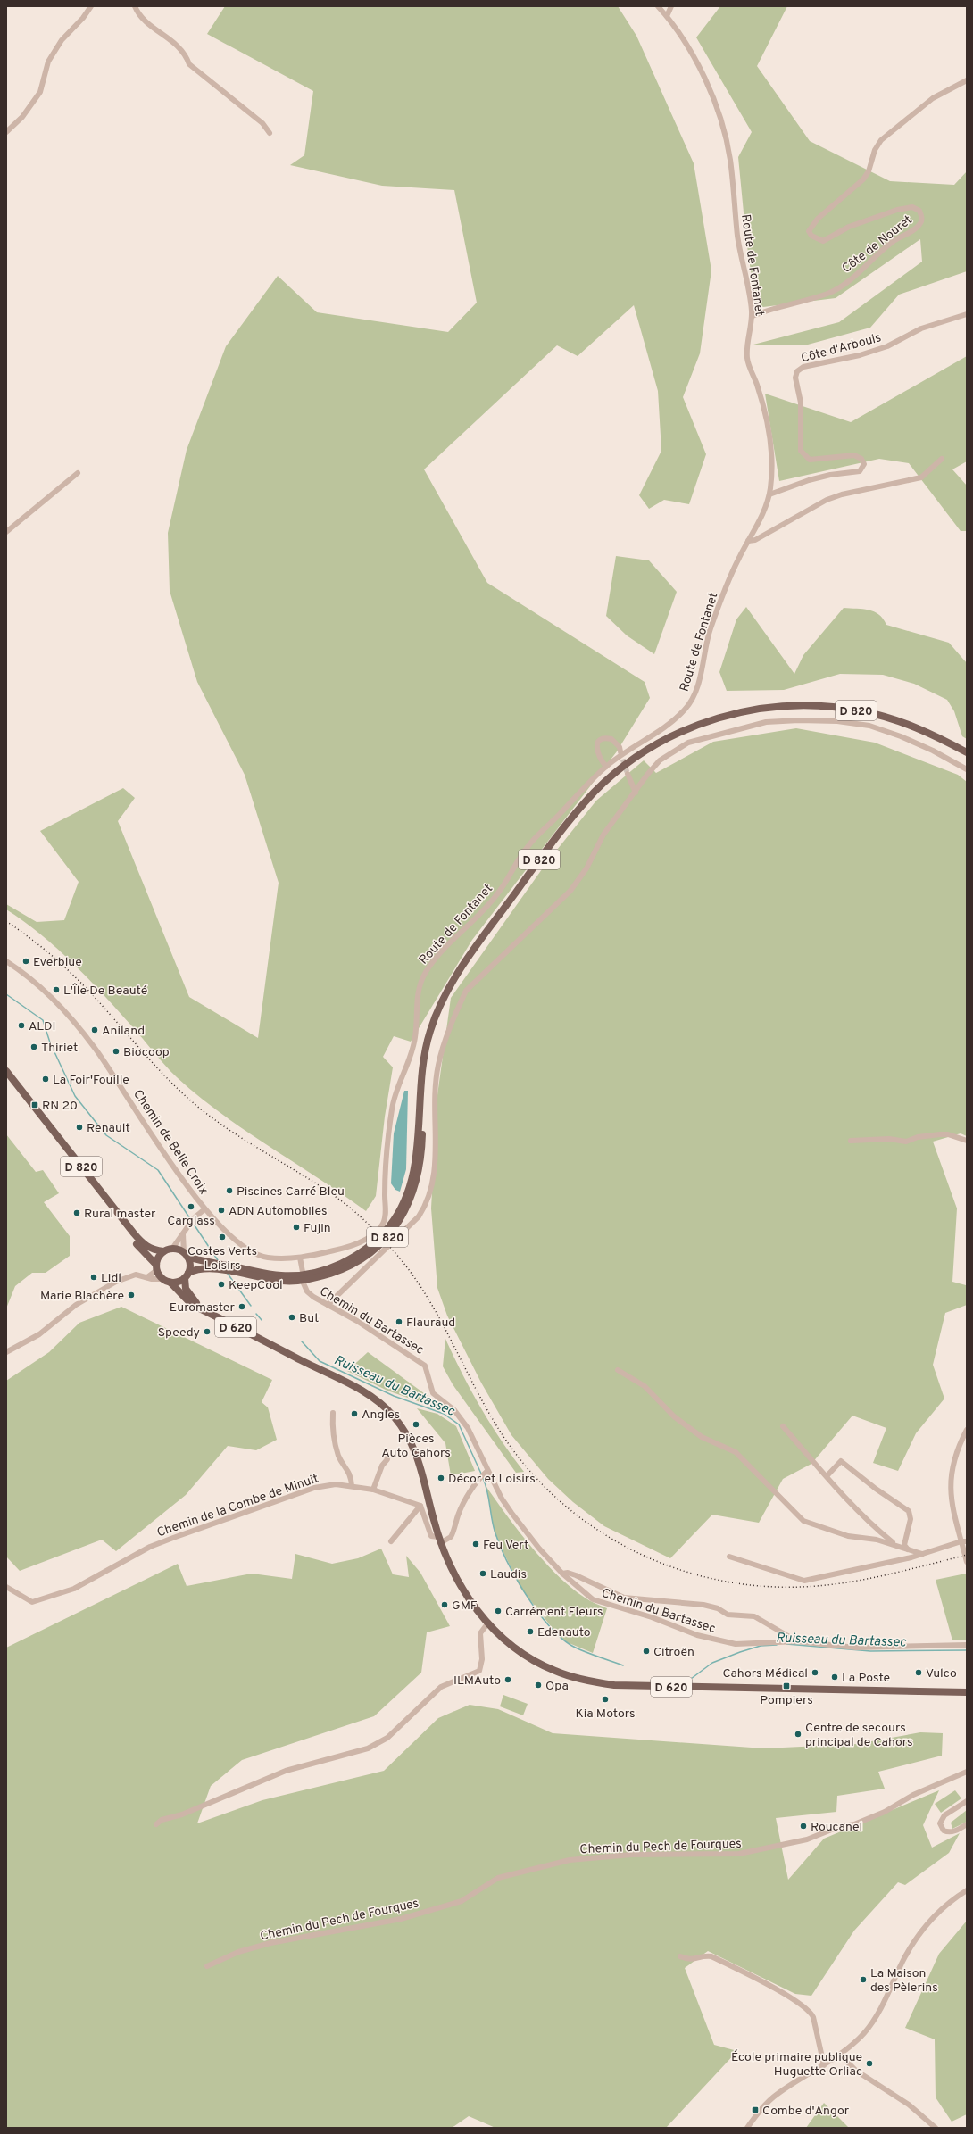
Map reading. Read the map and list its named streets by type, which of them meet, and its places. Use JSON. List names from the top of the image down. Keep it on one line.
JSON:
{"streets":{"main road":["D 820","D 620"],"street":["Côte de Nouret","Route de Fontanet","Côte d'Arbouis","Chemin de Belle Croix","Chemin du Bartassec","Chemin de la Combe de Minuit","Chemin du Pech de Fourques"]},"crossings":[["Côte de Nouret","Route de Fontanet"],["Route de Fontanet","Côte d'Arbouis"],["Route de Fontanet","Chemin de Belle Croix"],["D 820","Chemin de Belle Croix"],["D 820","D 620"],["Chemin de Belle Croix","D 620"]],"water":["Ruisseau du Bartassec"],"places":{"other":["Everblue","L'Île De Beauté","ALDI","Aniland","Thiriet","Biocoop","La Foir'Fouille","Renault","Piscines Carré Bleu","Carglass","ADN Automobiles","Rural master","Fujin","Costes Verts Loisirs","Lidl","KeepCool","Marie Blachère","Euromaster","But","Flauraud","Speedy","Angles","Pièces Auto Cahors","Décor et Loisirs","Feu Vert","Laudis","GMF","Carrément Fleurs","Edenauto","Citroën","Cahors Médical","Vulco","La Poste","ILMAuto","Opa","Kia Motors","Centre de secours principal de Cahors","Roucanel","La Maison des Pèlerins","École primaire publique Huguette Orliac"],"transit":["RN 20","Pompiers","Combe d'Angor"]}}
